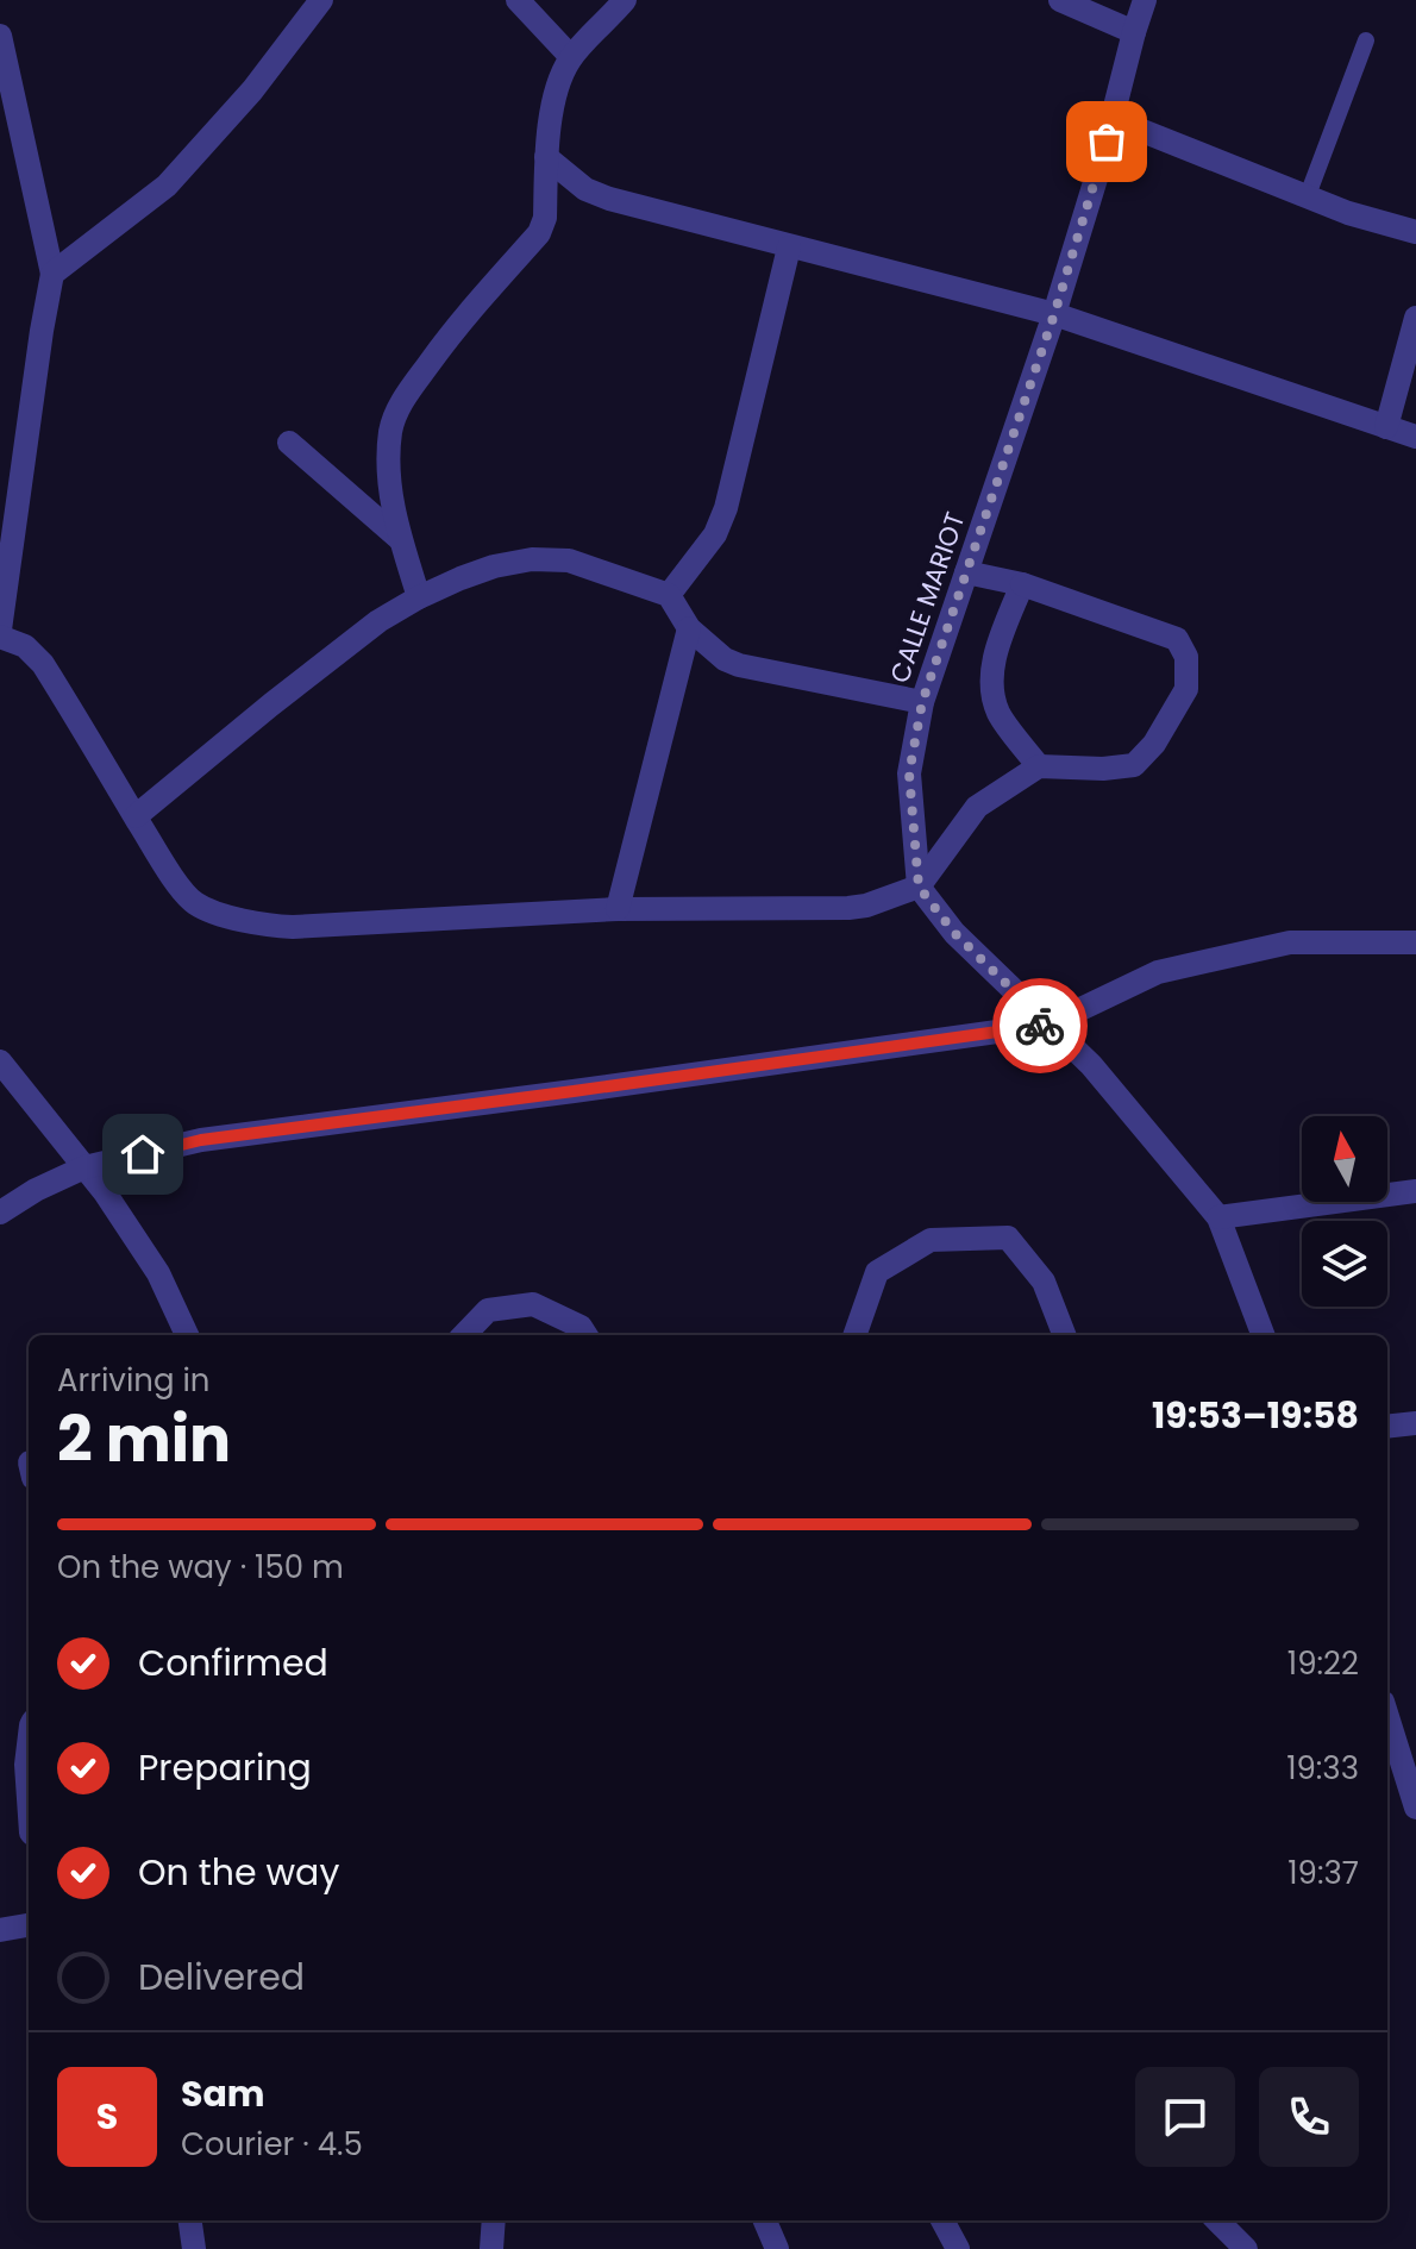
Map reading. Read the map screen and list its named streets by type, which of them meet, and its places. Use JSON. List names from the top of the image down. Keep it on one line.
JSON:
{"streets":{"street":["CALLE MARIOT"]},"north":"top","page":{"heading":["2 min","Arriving in","19:53–19:58"],"panel":["Sam","Courier · 4.5"],"bar":"On the way · 150 m","list":[["Confirmed","19:22"],["Preparing","19:33"],["On the way","19:37"],"Delivered"],"round":"S"}}
